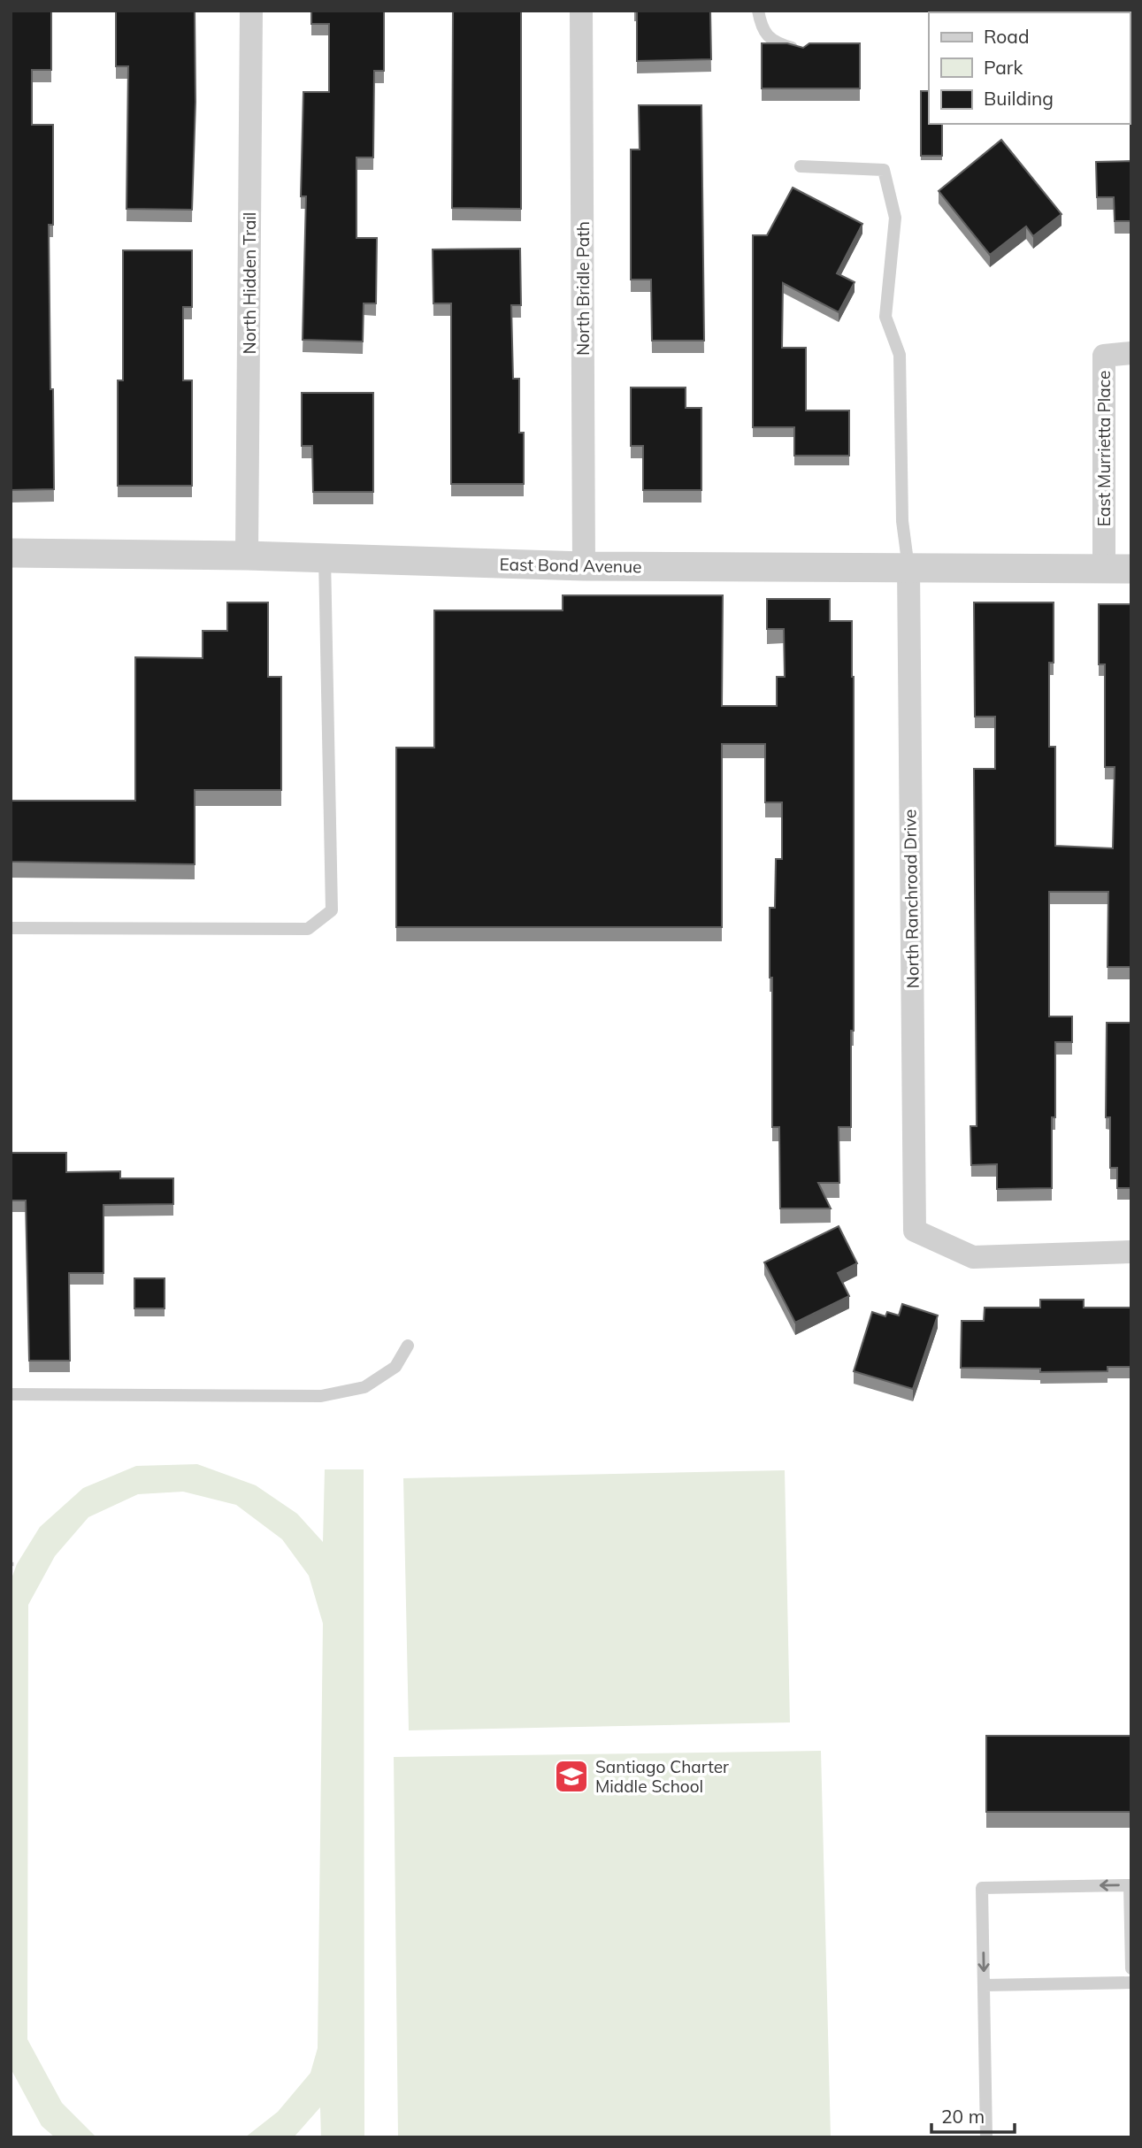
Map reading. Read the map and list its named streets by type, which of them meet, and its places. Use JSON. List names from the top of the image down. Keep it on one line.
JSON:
{"streets":{"street":["North Hidden Trail","North Bridle Path","East Murrietta Place","East Bond Avenue","North Ranchroad Drive"]},"crossings":[["North Hidden Trail","East Bond Avenue"],["North Bridle Path","East Bond Avenue"],["East Murrietta Place","East Bond Avenue"],["East Bond Avenue","North Ranchroad Drive"]],"places":{"school or university":["Santiago Charter Middle School"]},"legend":["Road","Park","Building"],"scale_bar":"20 m"}
